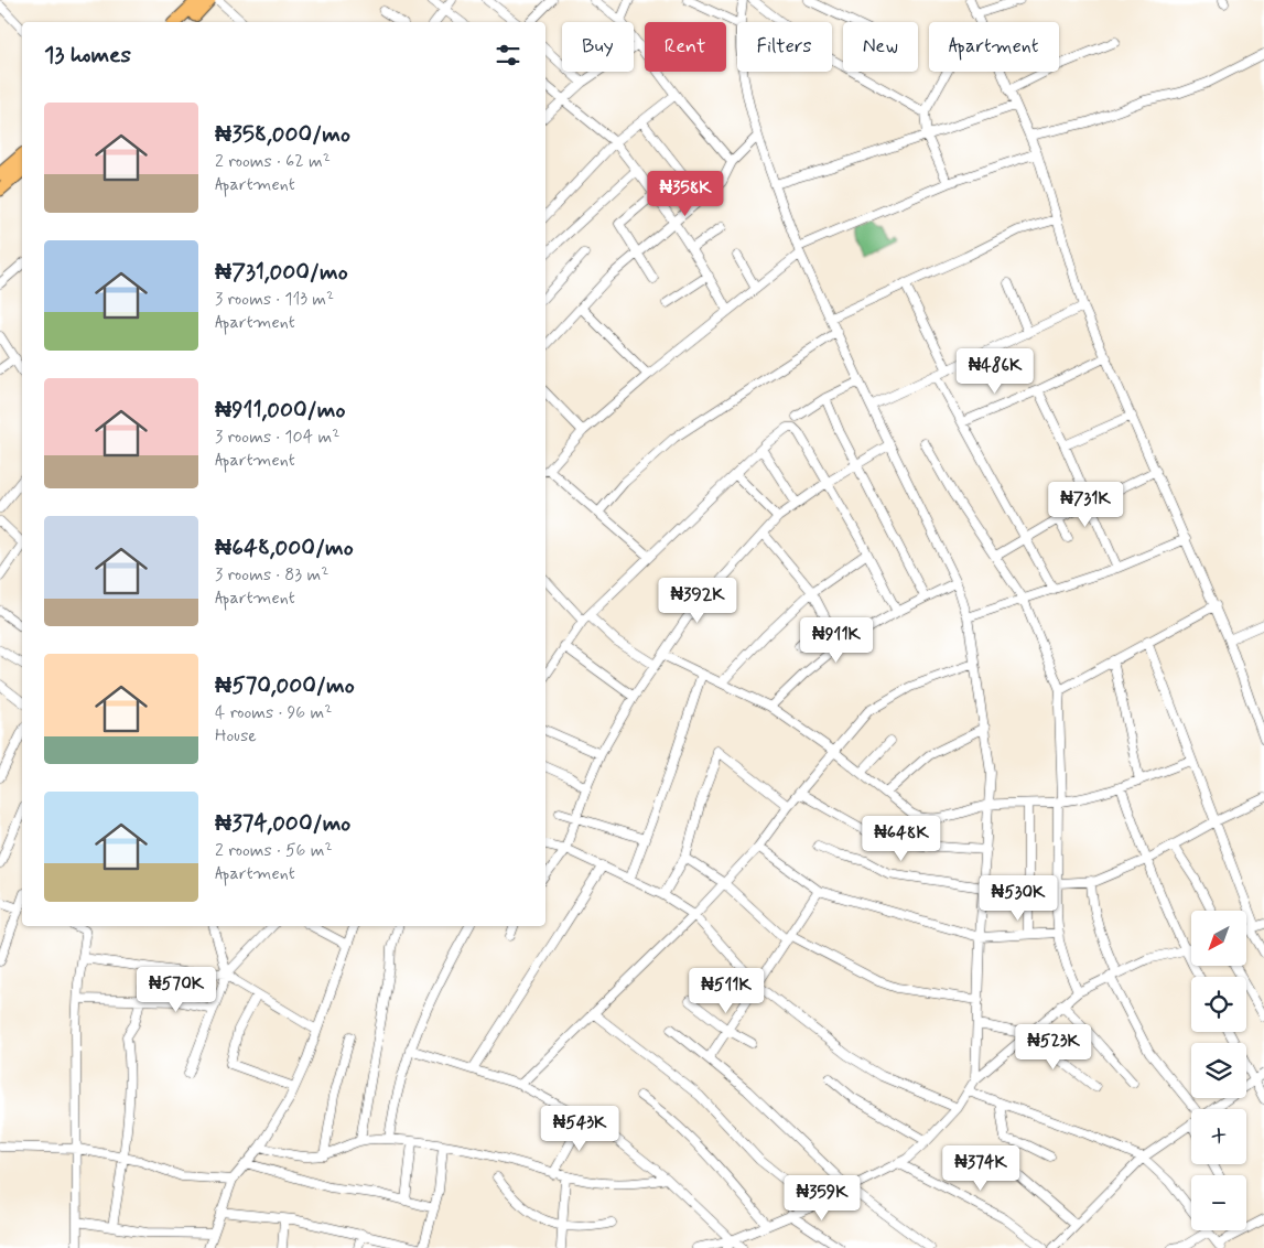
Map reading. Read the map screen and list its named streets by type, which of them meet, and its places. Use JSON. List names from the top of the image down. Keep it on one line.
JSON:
{"north":"bottom left","page":{"chip":["Buy","Rent","Filters","New","Apartment"],"heading":"13 homes","list":[{"name":"₦358,000/mo","note":"2 rooms · 62 m² · Apartment"},{"name":"₦731,000/mo","note":"3 rooms · 113 m² · Apartment"},{"name":"₦911,000/mo","note":"3 rooms · 104 m² · Apartment"},{"name":"₦648,000/mo","note":"3 rooms · 83 m² · Apartment"},{"name":"₦570,000/mo","note":"4 rooms · 96 m² · House"},{"name":"₦374,000/mo","note":"2 rooms · 56 m² · Apartment"}],"price":["₦358K","₦486K","₦731K","₦392K","₦911K","₦648K","₦530K","₦570K","₦511K","₦523K","₦543K","₦374K","₦359K"],"map_buttons":["+","−"]}}
